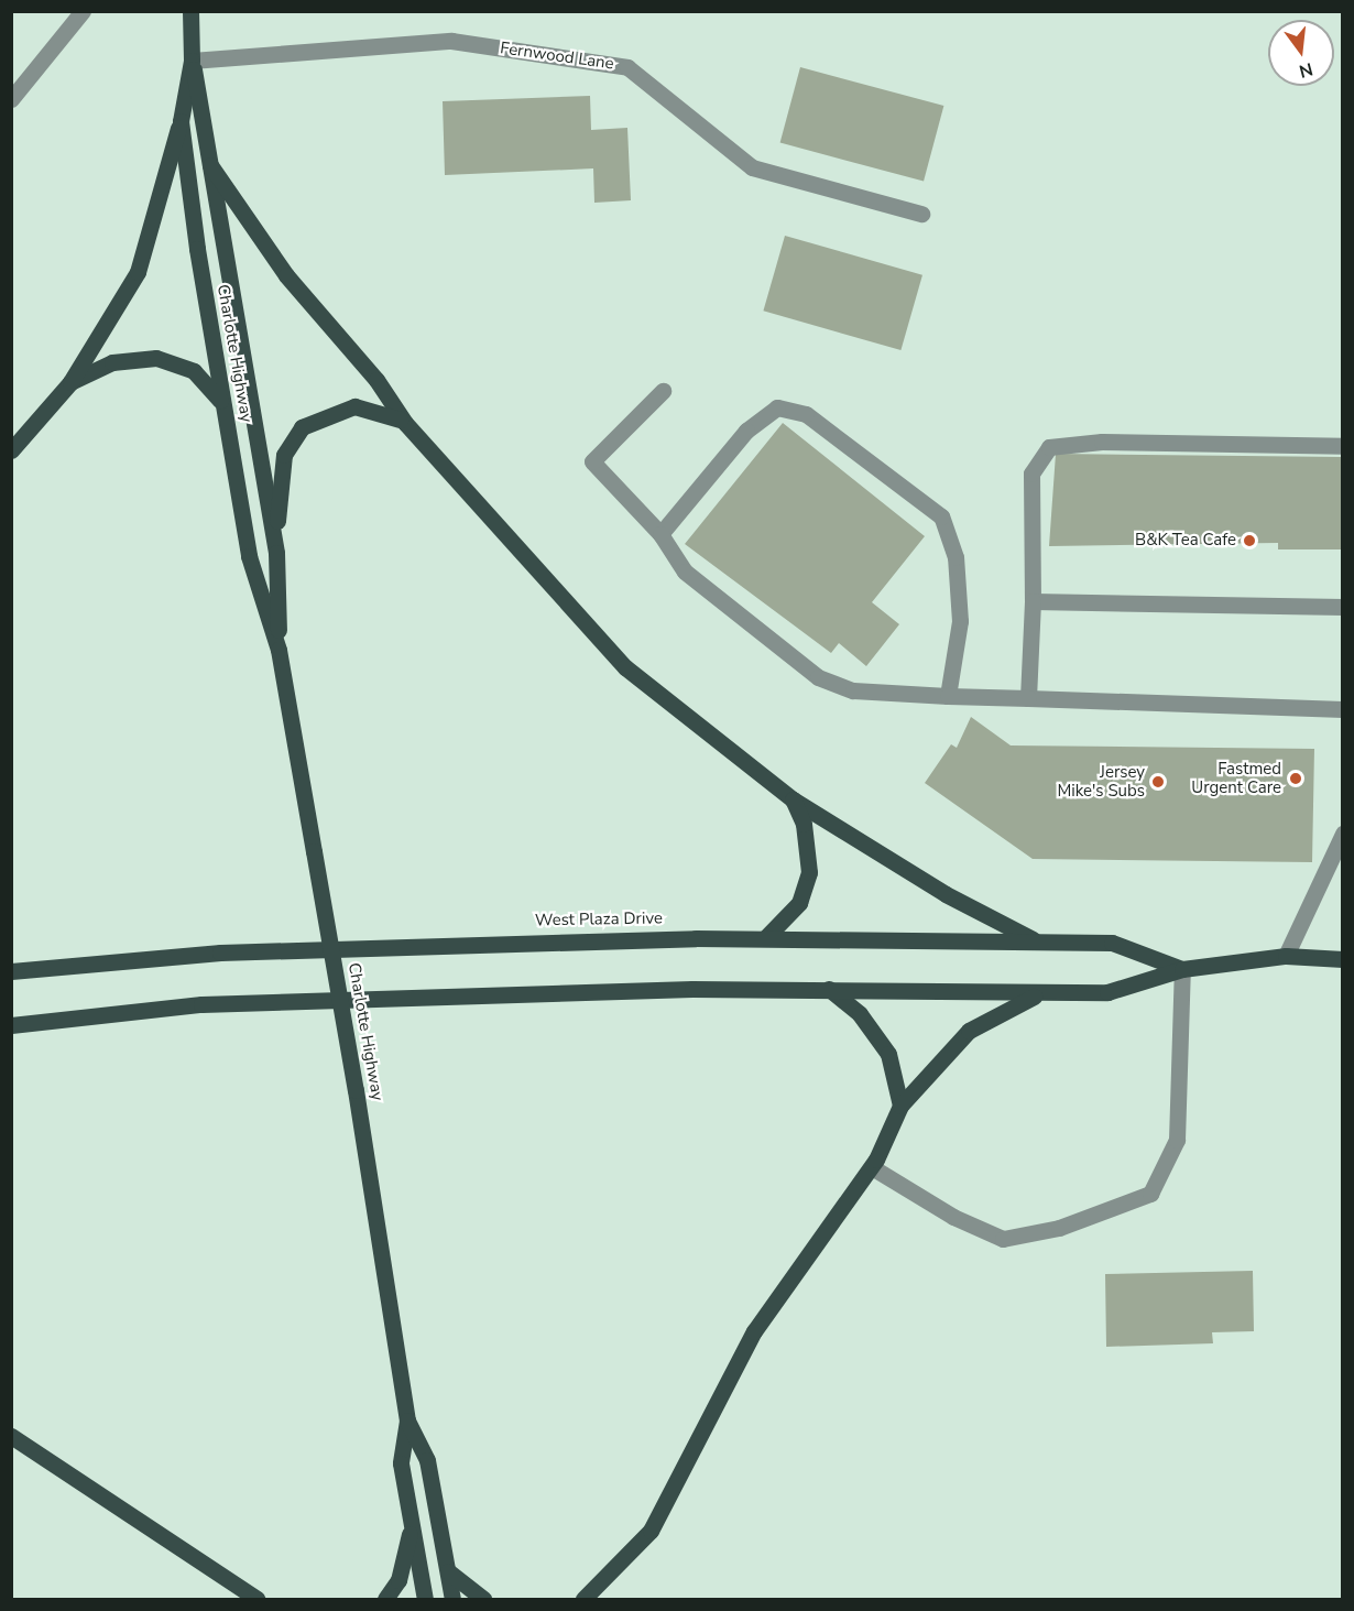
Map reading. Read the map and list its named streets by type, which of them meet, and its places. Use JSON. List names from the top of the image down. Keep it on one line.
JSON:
{"streets":{"main road":["Charlotte Highway","West Plaza Drive"],"street":["Fernwood Lane"]},"crossings":[["Fernwood Lane","Charlotte Highway"]],"places":["B&K Tea Cafe","Fastmed Urgent Care","Jersey Mike's Subs"],"north":"bottom"}
